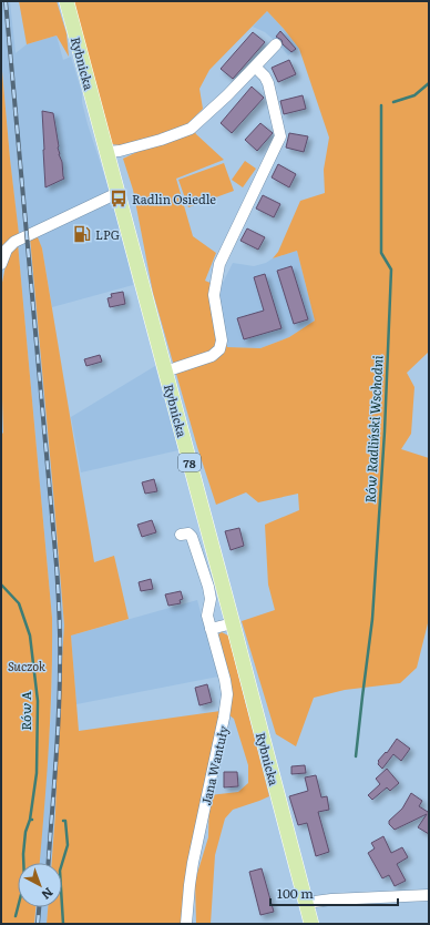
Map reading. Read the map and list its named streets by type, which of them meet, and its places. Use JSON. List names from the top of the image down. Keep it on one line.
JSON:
{"streets":{"main road":["Rybnicka","78"],"street":["Jana Wantuły"]},"water":["Rów Radliński Wschodni","Rów A"],"parks":["Suczok"],"places":{"bus stop":["Radlin Osiedle"],"fuel station":["LPG"]},"scale_bar":"100 m","north":"bottom right"}
